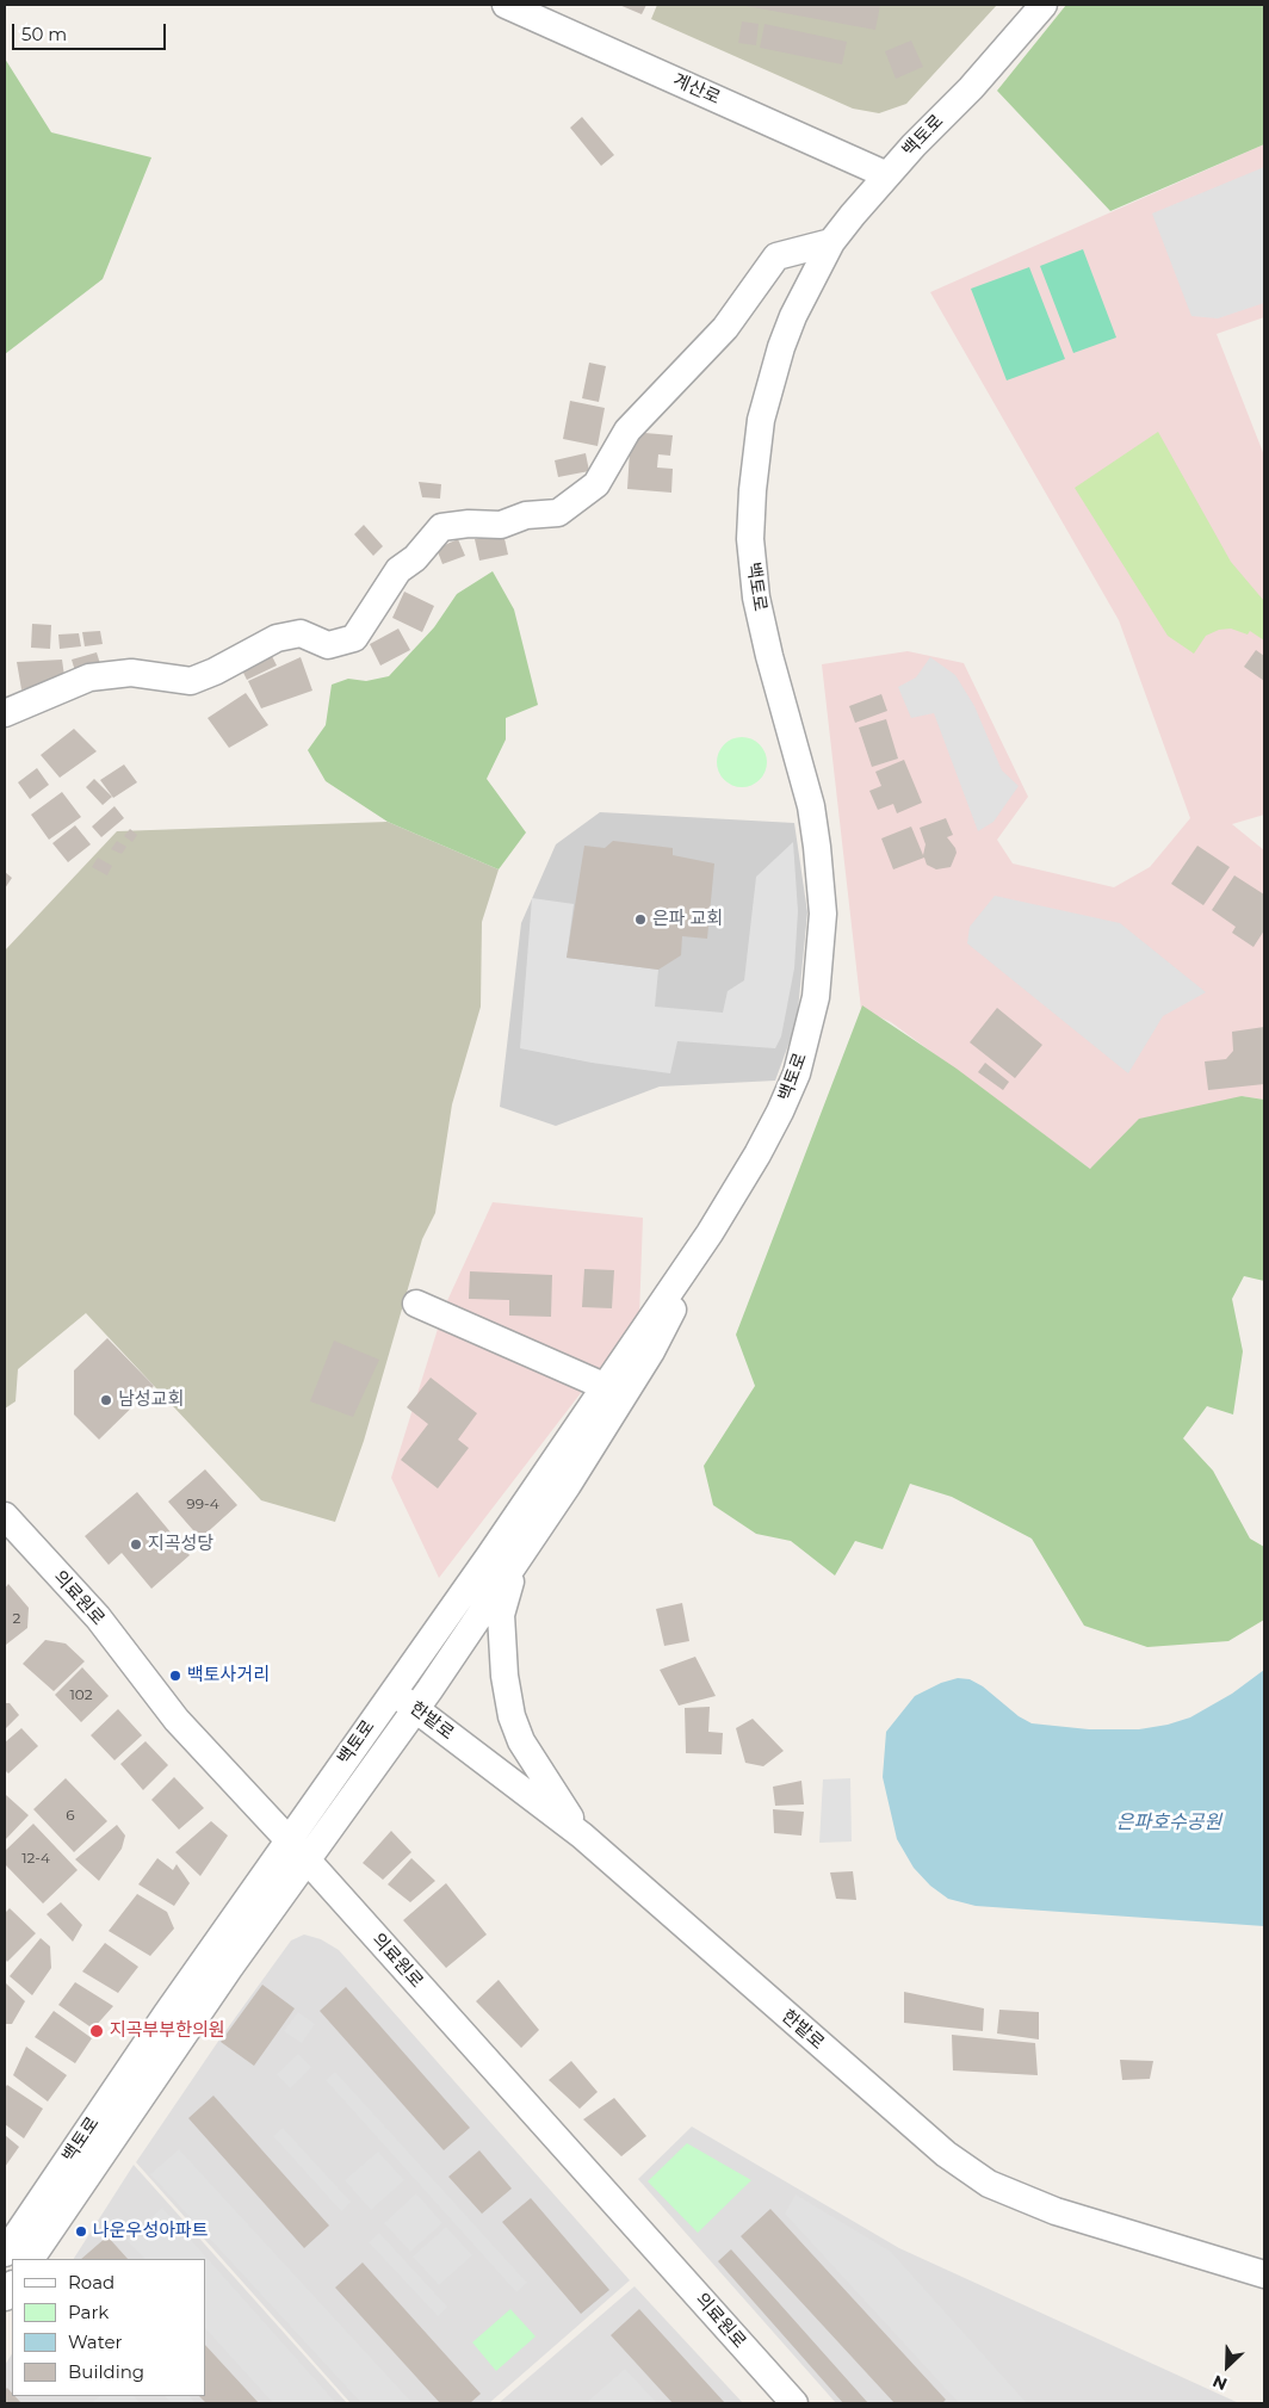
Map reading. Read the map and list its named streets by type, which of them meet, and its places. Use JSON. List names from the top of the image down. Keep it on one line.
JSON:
{"streets":{"street":["계산로","백토로","의료원로","한밭로"]},"crossings":[["계산로","백토로"],["백토로","의료원로"],["백토로","한밭로"]],"water":["은파호수공원"],"places":["은파 교회","남성교회","지곡성당","백토사거리","지곡부부한의원","나운우성아파트"],"house_numbers":["99-4","2","102","6","12-4"],"legend":["Road","Park","Water","Building"],"scale_bar":"50 m","north":"bottom left"}
